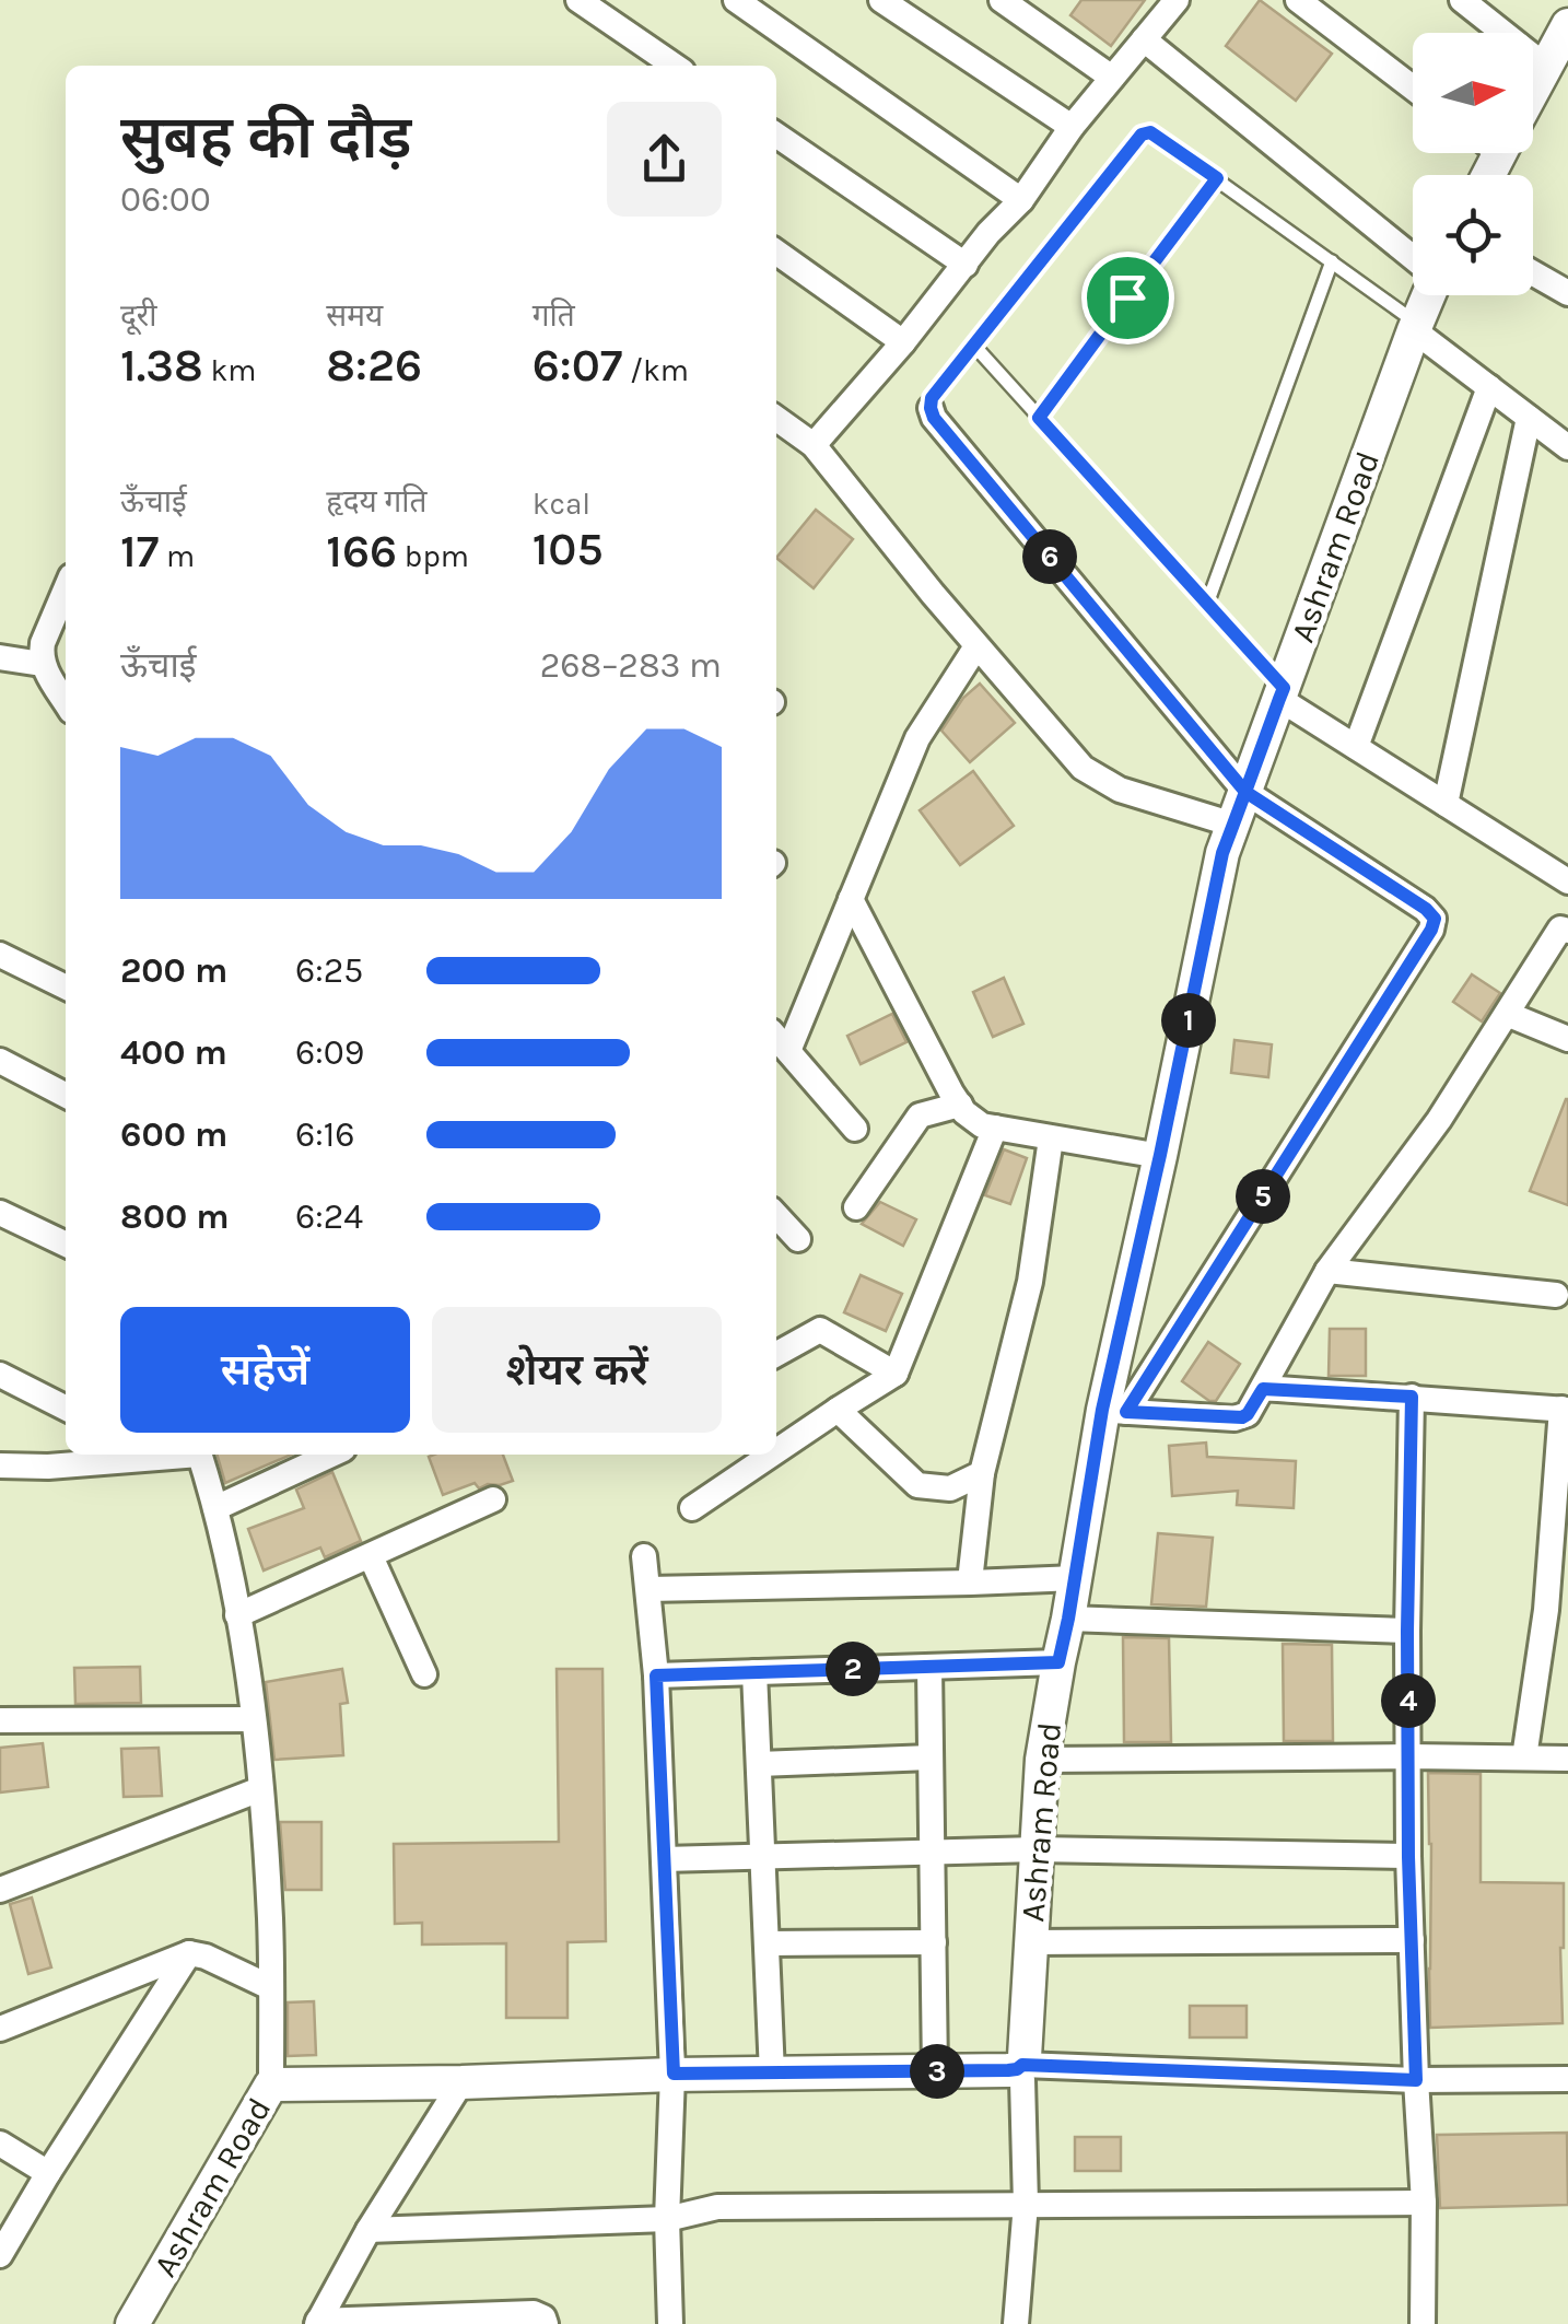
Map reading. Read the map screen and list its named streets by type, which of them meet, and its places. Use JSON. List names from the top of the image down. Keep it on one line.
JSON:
{"streets":{"street":["Ashram Road"]},"north":"right","page":{"heading":["सुबह की दौड़","06:00"],"stats":[["दूरी","1.38 km"],["समय","8:26"],["गति","6:07 /km"],["ऊँचाई","17 m"],["हृदय गति","166 bpm"],["kcal","105"]],"pins":["6","1","5","2","4","3"],"chart":["ऊँचाई","268–283 m"],"list":[{"name":"200 m","note":"6:25"},{"name":"400 m","note":"6:09"},{"name":"600 m","note":"6:16"},{"name":"800 m","note":"6:24"}],"buttons":["सहेजें","शेयर करें"]}}
